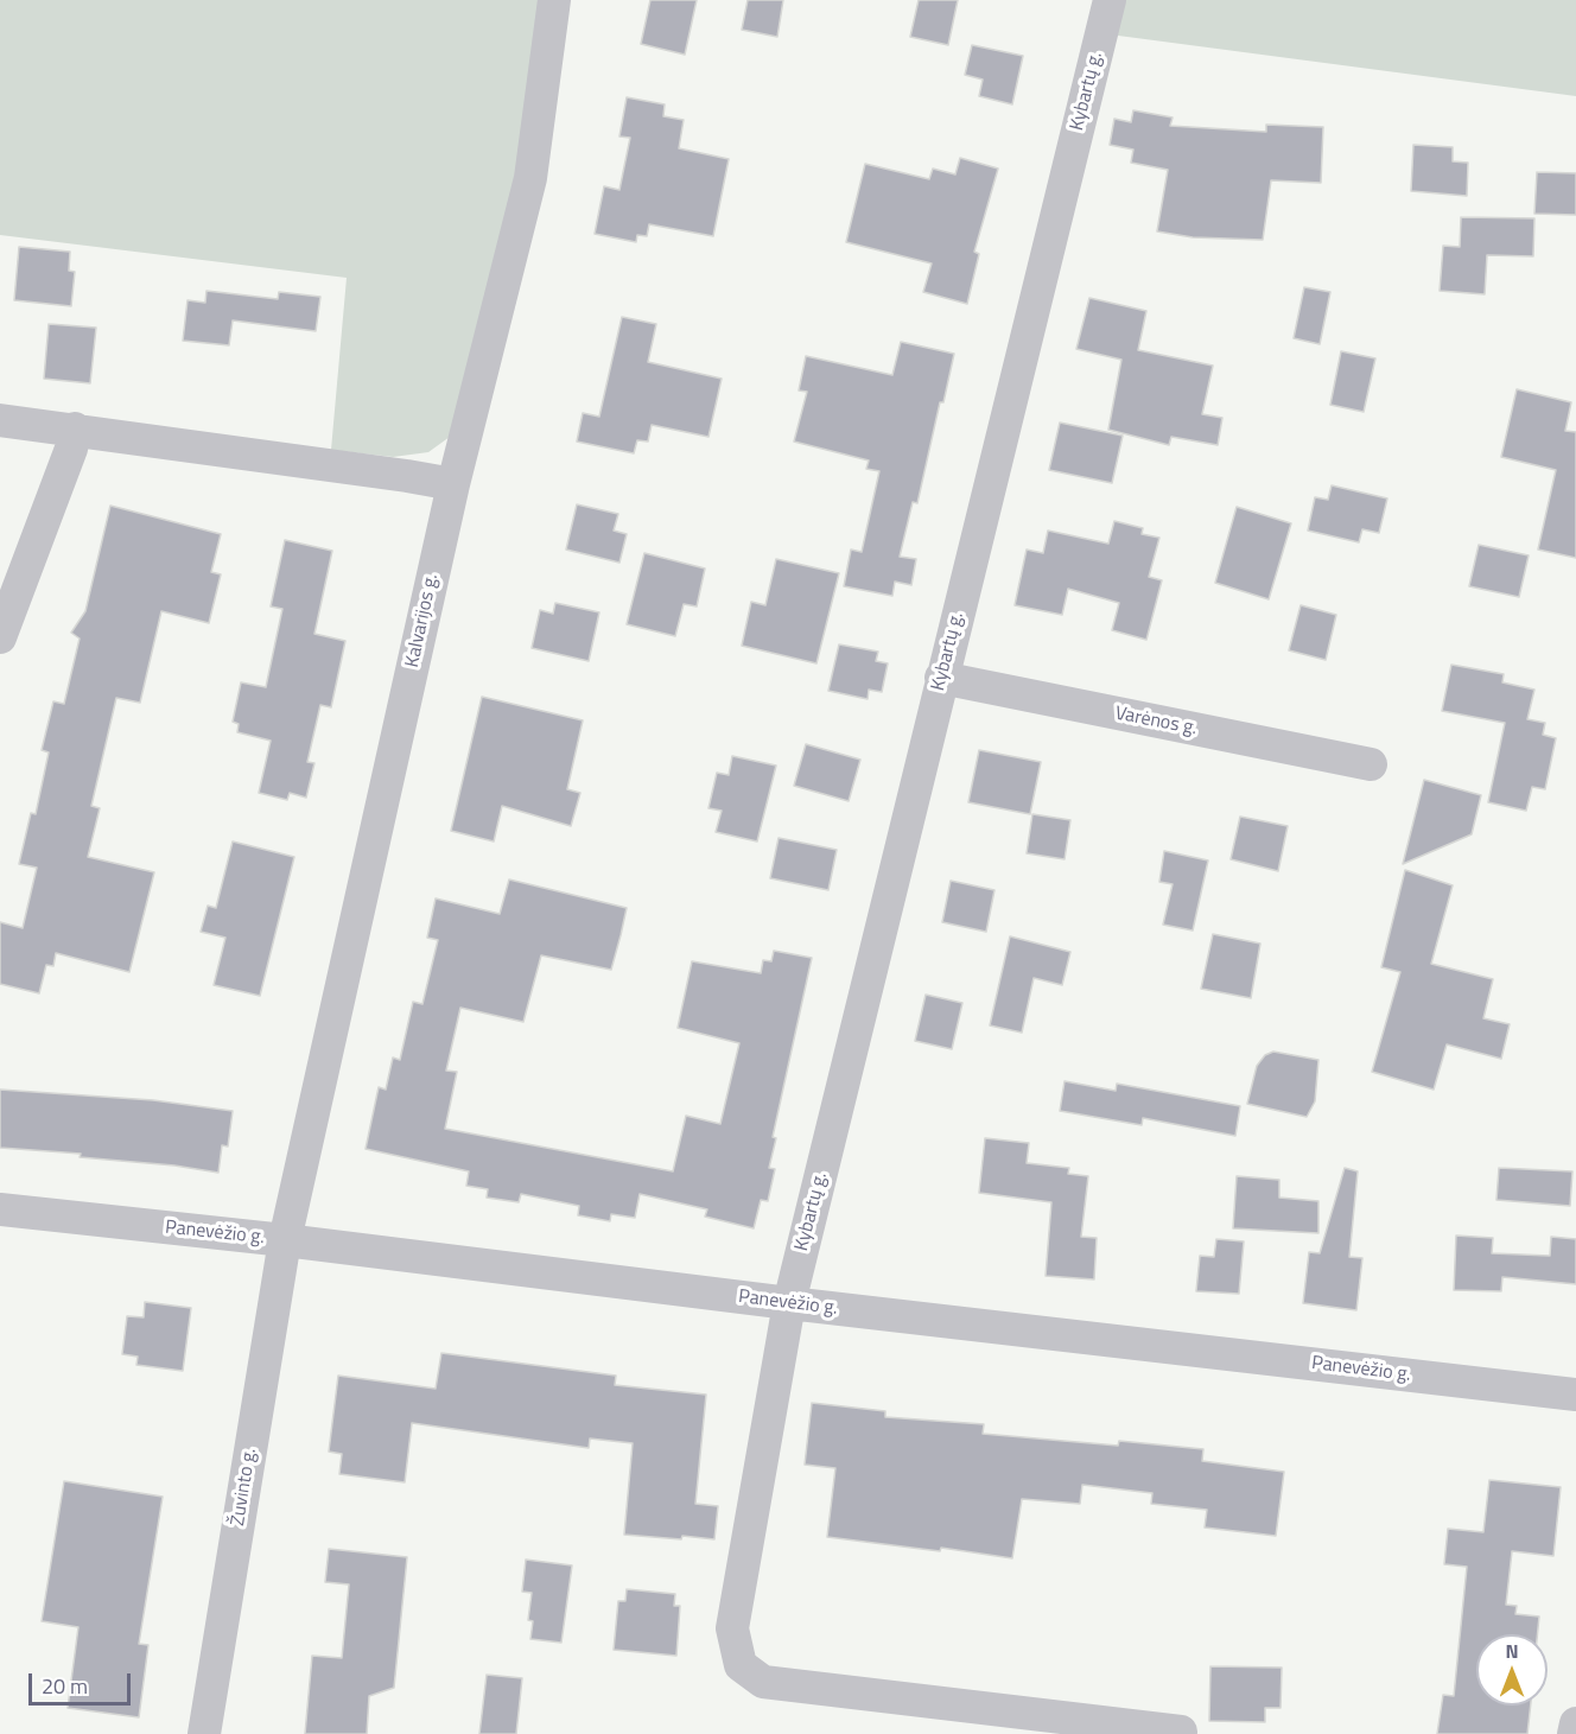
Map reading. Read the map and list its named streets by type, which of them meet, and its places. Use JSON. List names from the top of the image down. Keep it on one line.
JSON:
{"streets":{"street":["Kybartų g.","Kalvarijos g.","Varėnos g.","Panevėžio g.","Žuvinto g."]},"crossings":[["Kybartų g.","Varėnos g."],["Kybartų g.","Panevėžio g."],["Kalvarijos g.","Panevėžio g."],["Kalvarijos g.","Žuvinto g."],["Panevėžio g.","Žuvinto g."]],"scale_bar":"20 m","north":"top"}
